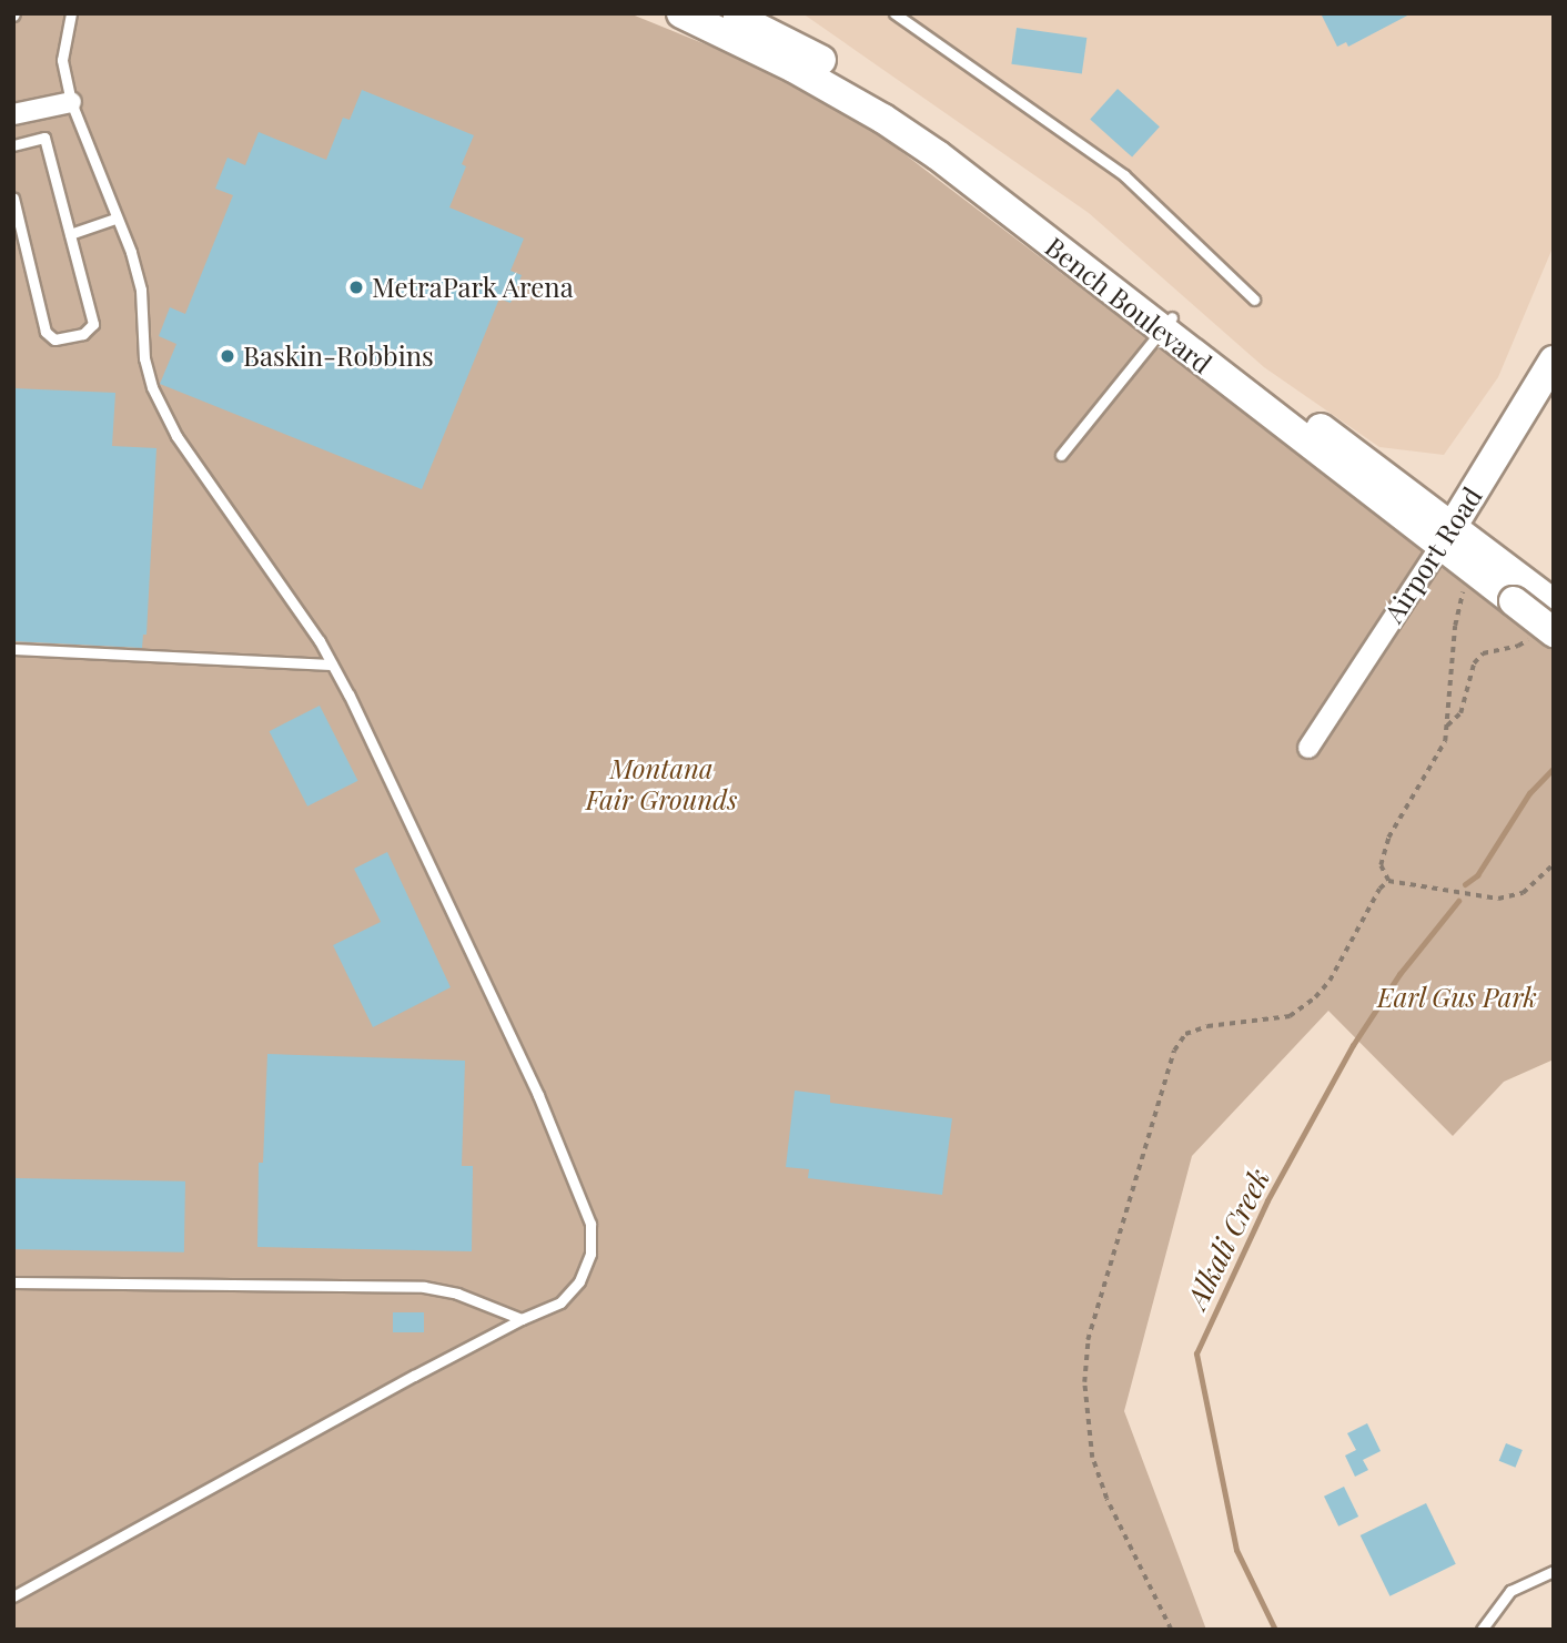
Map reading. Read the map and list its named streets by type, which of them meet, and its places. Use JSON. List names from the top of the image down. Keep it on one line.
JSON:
{"streets":{"main road":["Bench Boulevard","Airport Road"]},"water":["Alkali Creek"],"parks":["Montana Fair Grounds","Earl Gus Park"],"places":["MetraPark Arena","Baskin-Robbins"]}
